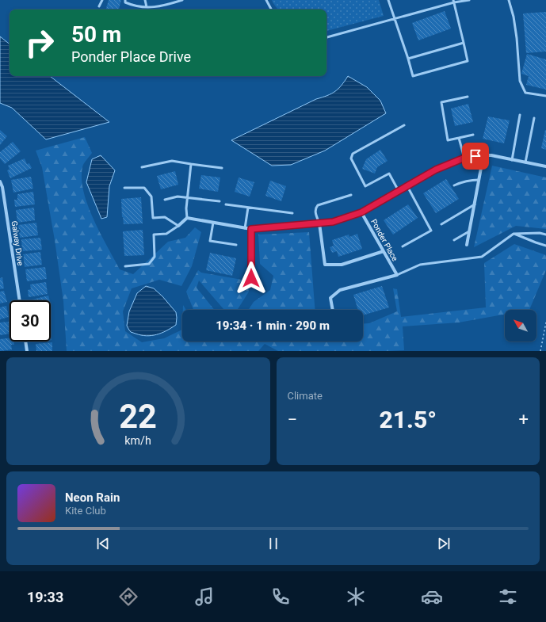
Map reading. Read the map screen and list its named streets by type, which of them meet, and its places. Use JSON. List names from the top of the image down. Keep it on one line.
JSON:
{"streets":{"street":["Ponder Place","Galway Drive"]},"north":"top left","page":{"turn":["50 m","Ponder Place Drive"],"limit":"30","trip":"19:34 · 1 min · 290 m","tile":"Climate","heat":["−","21.5°","+"],"song":["Neon Rain","Kite Club"],"tabs":"19:33","gauge":["22","km/h"]}}
